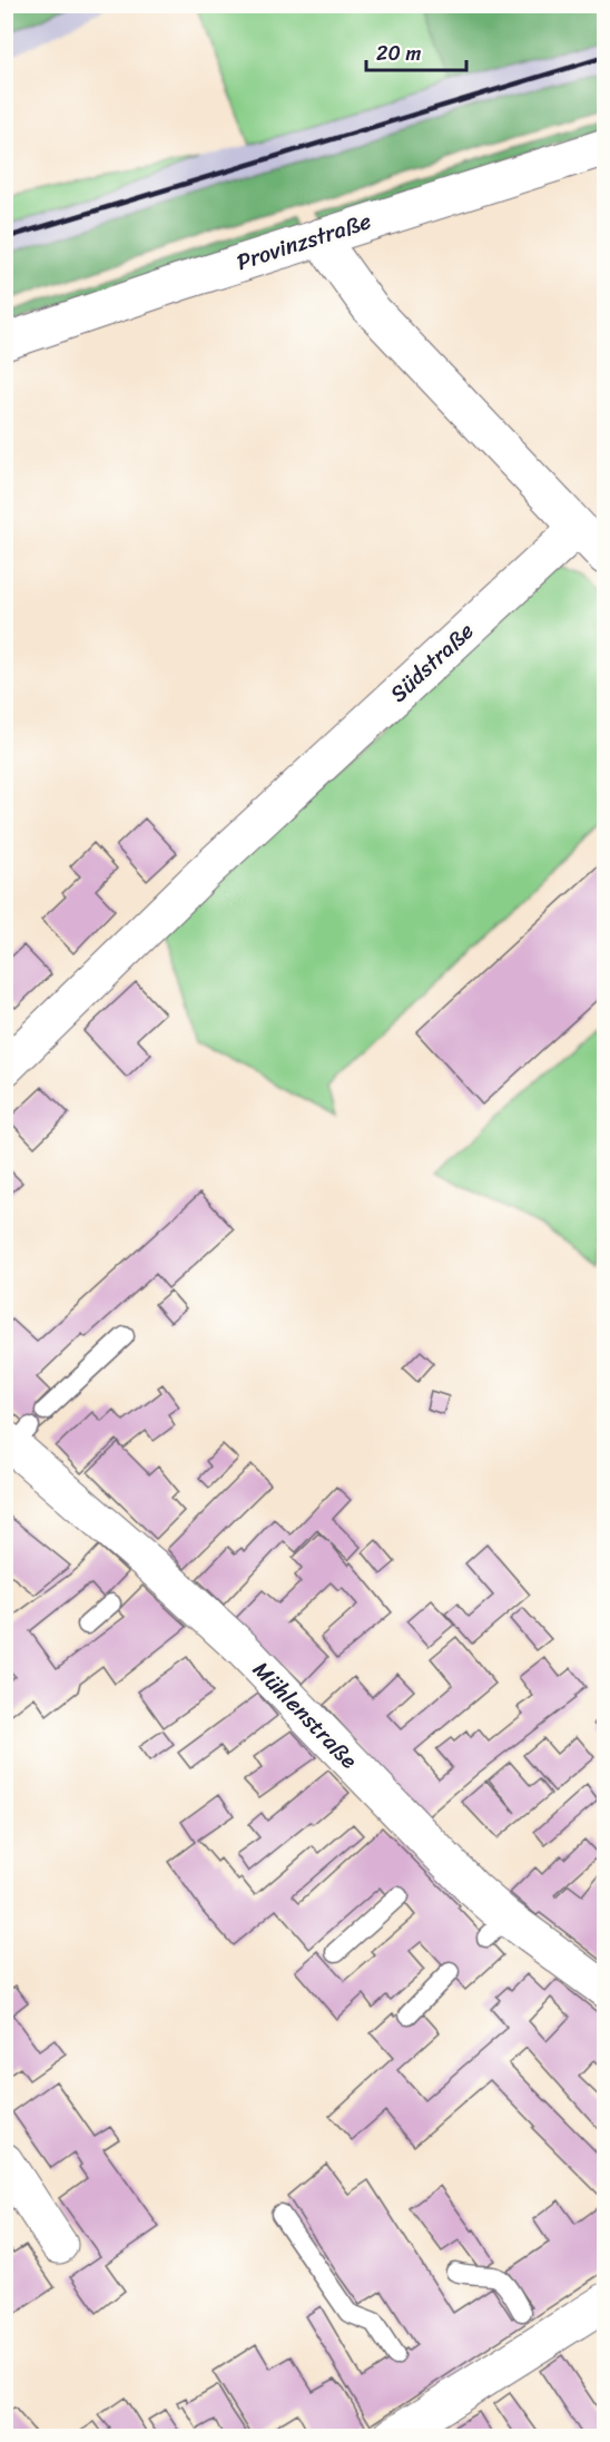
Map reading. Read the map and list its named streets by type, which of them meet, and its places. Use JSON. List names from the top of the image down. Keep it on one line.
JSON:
{"streets":{"street":["Provinzstraße","Südstraße","Mühlenstraße"]},"scale_bar":"20 m"}
